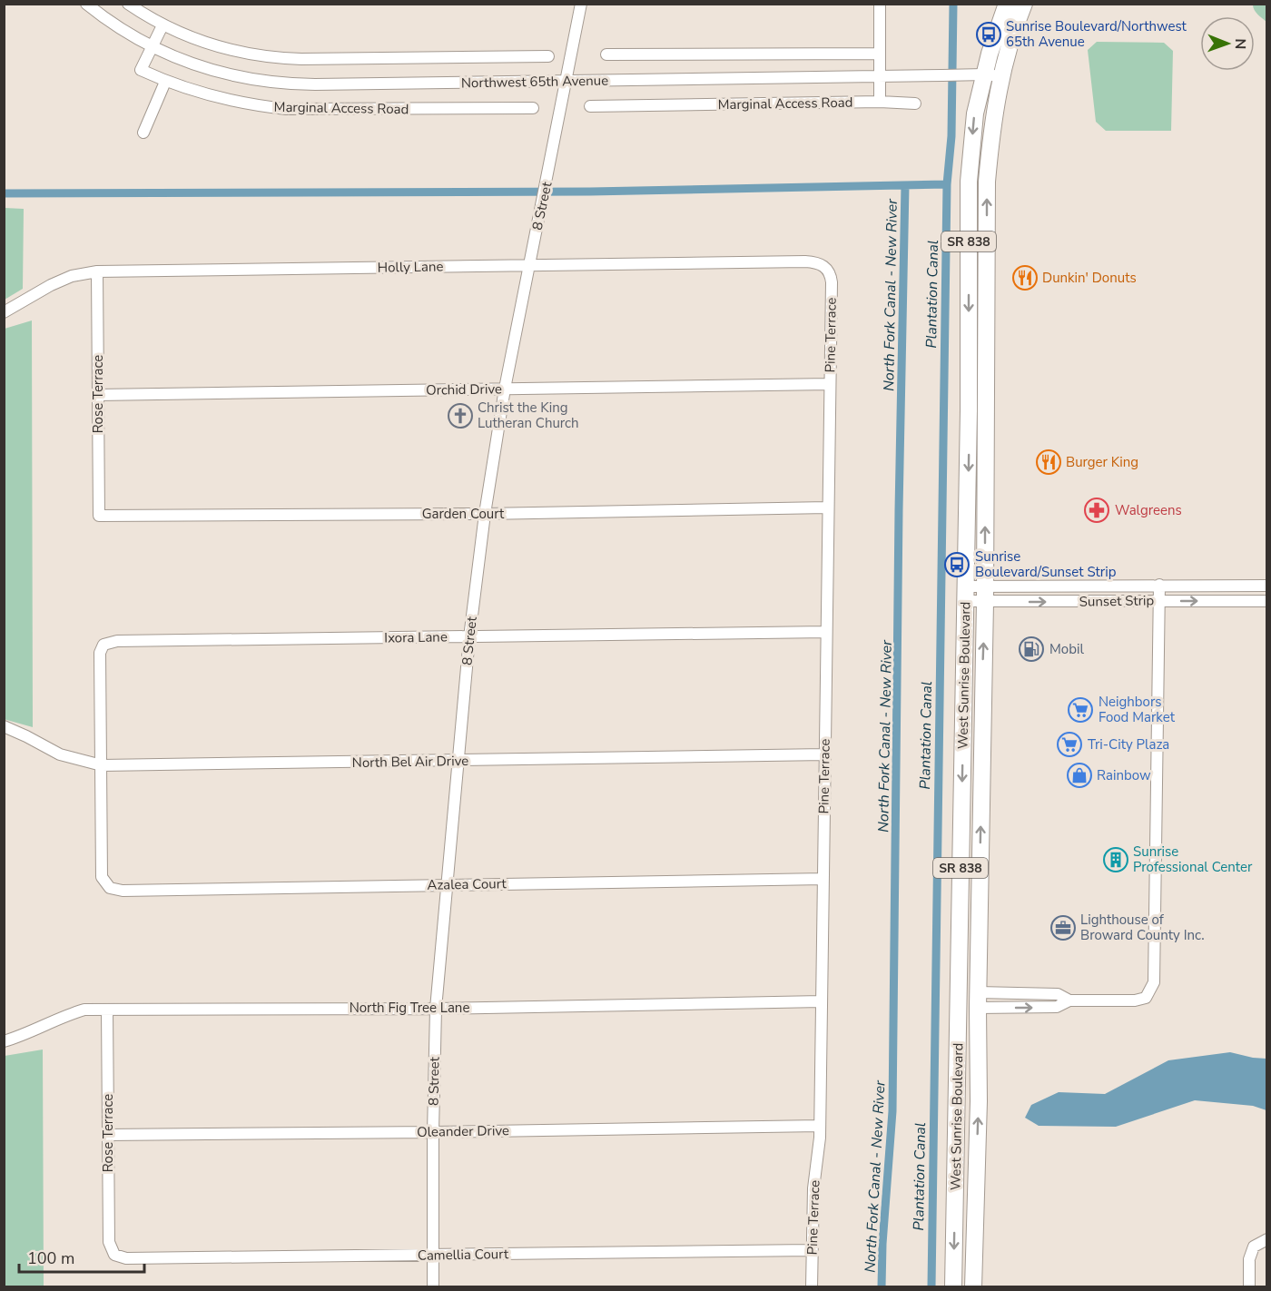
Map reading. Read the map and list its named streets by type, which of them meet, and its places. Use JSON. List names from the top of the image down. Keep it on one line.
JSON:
{"streets":{"highway":["SR 838","West Sunrise Boulevard"],"street":["Northwest 65th Avenue","Marginal Access Road","8 Street","Holly Lane","Pine Terrace","Orchid Drive","Rose Terrace","Garden Court","Sunset Strip","Ixora Lane","North Bel Air Drive","Azalea Court","North Fig Tree Lane","Oleander Drive","Camellia Court"]},"crossings":[["Northwest 65th Avenue","Marginal Access Road"],["Northwest 65th Avenue","8 Street"],["Northwest 65th Avenue","West Sunrise Boulevard"],["8 Street","Holly Lane"],["8 Street","Orchid Drive"],["8 Street","Garden Court"],["8 Street","Ixora Lane"],["8 Street","North Bel Air Drive"],["8 Street","Azalea Court"],["8 Street","North Fig Tree Lane"],["8 Street","Oleander Drive"],["8 Street","Camellia Court"],["Holly Lane","Pine Terrace"],["Holly Lane","Rose Terrace"],["Pine Terrace","Orchid Drive"],["Pine Terrace","Garden Court"],["Pine Terrace","Ixora Lane"],["Pine Terrace","North Bel Air Drive"],["Pine Terrace","Azalea Court"],["Pine Terrace","North Fig Tree Lane"],["Pine Terrace","Oleander Drive"],["Pine Terrace","Camellia Court"],["Orchid Drive","Rose Terrace"],["Rose Terrace","Garden Court"],["Rose Terrace","North Fig Tree Lane"],["Rose Terrace","Oleander Drive"],["Rose Terrace","Camellia Court"],["Sunset Strip","West Sunrise Boulevard"],["Ixora Lane","North Bel Air Drive"],["Ixora Lane","Azalea Court"],["North Bel Air Drive","Azalea Court"]],"water":["Plantation Canal","North Fork Canal - New River"],"places":{"bus stop":["Sunrise Boulevard/Northwest 65th Avenue","Sunrise Boulevard/Sunset Strip"],"restaurant":["Dunkin' Donuts","Burger King"],"church":["Christ the King Lutheran Church"],"pharmacy":["Walgreens"],"fuel station":["Mobil"],"supermarket":["Neighbors Food Market","Tri-City Plaza"],"shop":["Rainbow"],"building":["Sunrise Professional Center"],"office":["Lighthouse of Broward County Inc."]},"scale_bar":"100 m","north":"right"}
